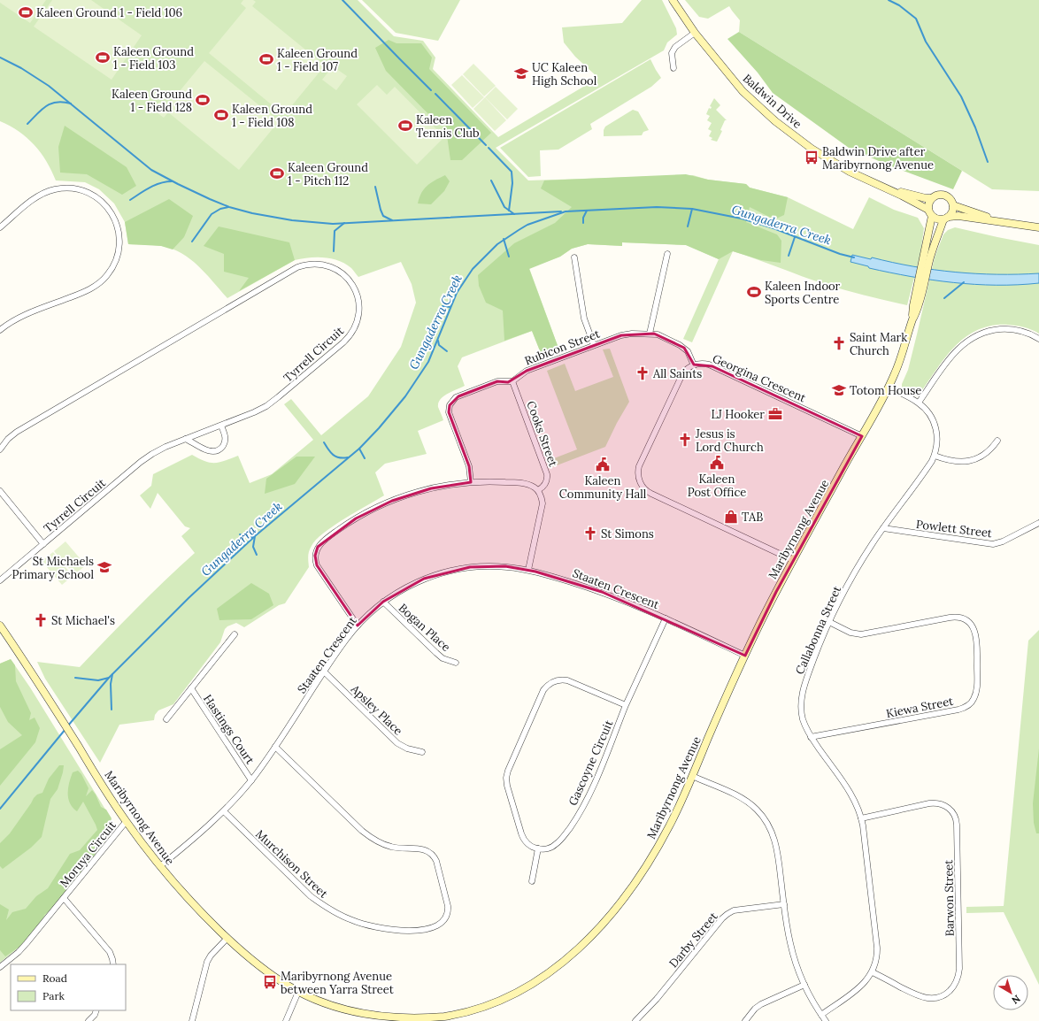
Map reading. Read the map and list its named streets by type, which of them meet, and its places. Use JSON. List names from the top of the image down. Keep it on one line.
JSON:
{"streets":{"street":["Baldwin Drive","Rubicon Street","Tyrrell Circuit","Georgina Crescent","Cooks Street","Powlett Street","Maribyrnong Avenue","Staaten Crescent","Bogan Place","Callabonna Street","Kiewa Street","Apsley Place","Hastings Court","Gascoyne Circuit","Moruya Circuit","Murchison Street","Barwon Street","Darby Street"]},"crossings":[["Baldwin Drive","Maribyrnong Avenue"],["Rubicon Street","Georgina Crescent"],["Rubicon Street","Cooks Street"],["Georgina Crescent","Maribyrnong Avenue"],["Powlett Street","Callabonna Street"],["Maribyrnong Avenue","Staaten Crescent"],["Maribyrnong Avenue","Callabonna Street"],["Maribyrnong Avenue","Moruya Circuit"],["Staaten Crescent","Bogan Place"],["Staaten Crescent","Apsley Place"],["Staaten Crescent","Hastings Court"],["Staaten Crescent","Gascoyne Circuit"],["Staaten Crescent","Murchison Street"],["Callabonna Street","Kiewa Street"],["Callabonna Street","Barwon Street"]],"water":["Gungaderra Creek"],"places":{"sports":["Kaleen Ground 1 - Field 106","Kaleen Ground 1 - Field 103","Kaleen Ground 1 - Field 107","Kaleen Ground 1 - Field 128","Kaleen Ground 1 - Field 108","Kaleen Tennis Club","Kaleen Ground 1 - Pitch 112","Kaleen Indoor Sports Centre"],"school or university":["UC Kaleen High School","Totom House","St Michaels Primary School"],"bus stop":["Baldwin Drive after Maribyrnong Avenue","Maribyrnong Avenue between Yarra Street"],"church":["Saint Mark Church","All Saints","Jesus is Lord Church","St Simons","St Michael's"],"office":["LJ Hooker"],"public building":["Kaleen Post Office","Kaleen Community Hall"],"shop":["TAB"]},"legend":["Road","Park"],"north":"bottom right"}
